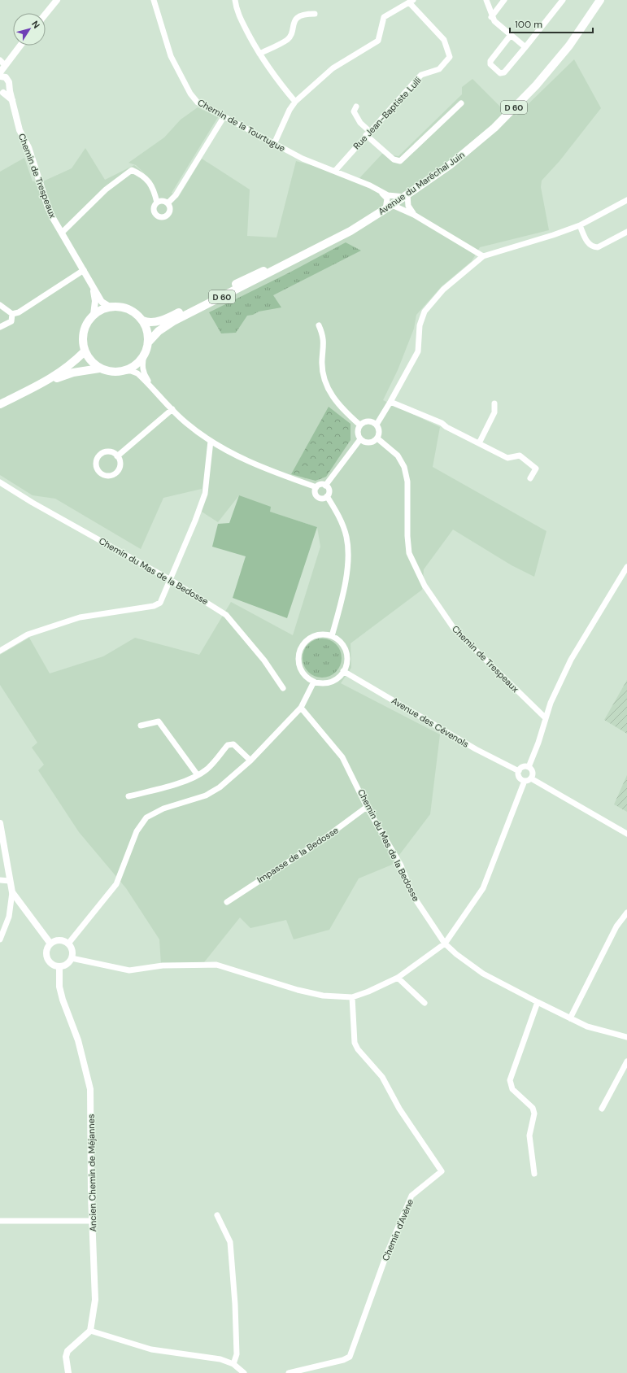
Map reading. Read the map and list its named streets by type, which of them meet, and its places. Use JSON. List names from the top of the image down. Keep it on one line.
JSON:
{"streets":{"main road":["D 60","Avenue du Maréchal Juin"],"street":["Rue Jean-Baptiste Lulli","Chemin de la Tourtugue","Chemin de Trespeaux","Chemin du Mas de la Bedosse","Avenue des Cévenols","Impasse de la Bedosse","Ancien Chemin de Méjannes","Chemin d'Avène"]},"crossings":[["Rue Jean-Baptiste Lulli","Chemin de la Tourtugue"],["Chemin de la Tourtugue","Avenue du Maréchal Juin"],["Chemin de Trespeaux","Avenue du Maréchal Juin"],["Chemin du Mas de la Bedosse","Impasse de la Bedosse"]],"scale_bar":"100 m","north":"top right"}
